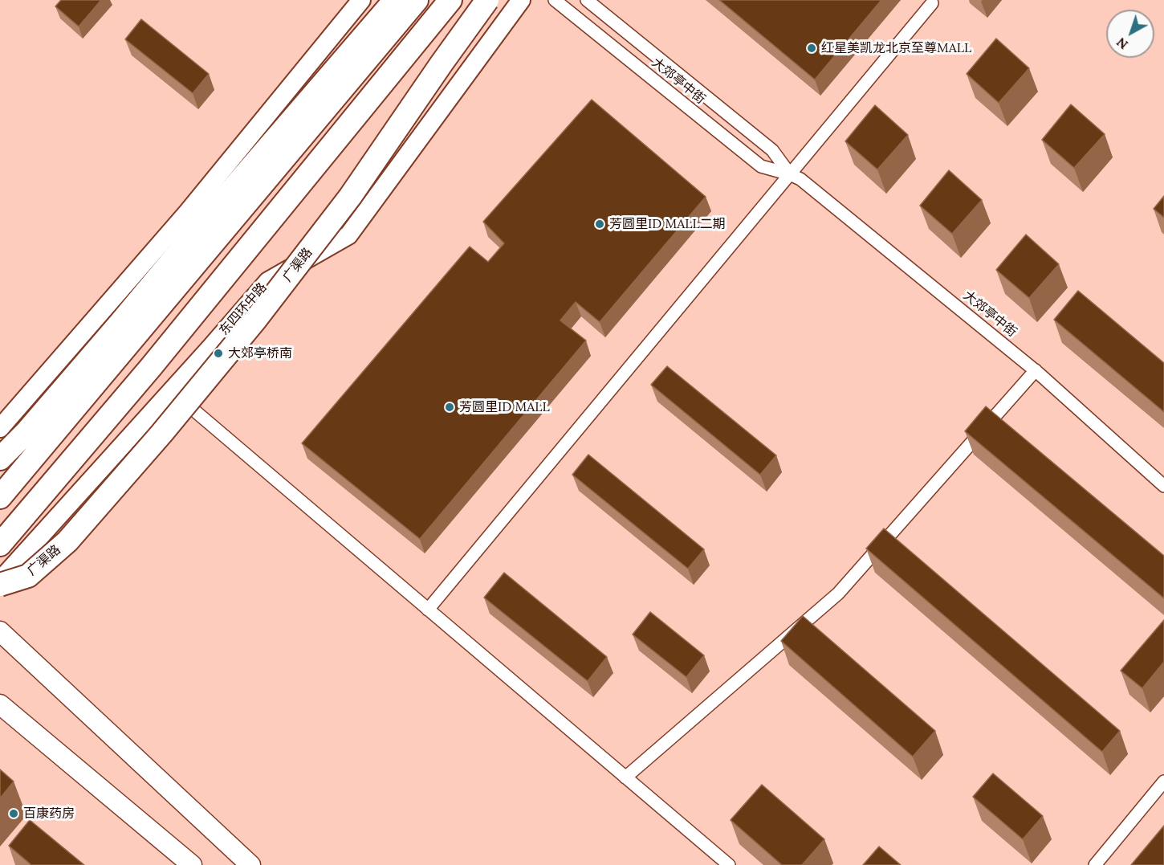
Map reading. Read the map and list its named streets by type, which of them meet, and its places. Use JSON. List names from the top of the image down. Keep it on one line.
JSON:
{"streets":{"highway":["广渠路"],"main road":["东四环中路"],"street":["大郊亭中街"]},"places":["红星美凯龙北京至尊MALL","芳圆里ID MALL二期","大郊亭桥南","芳圆里ID MALL","百康药房"],"north":"bottom left"}
